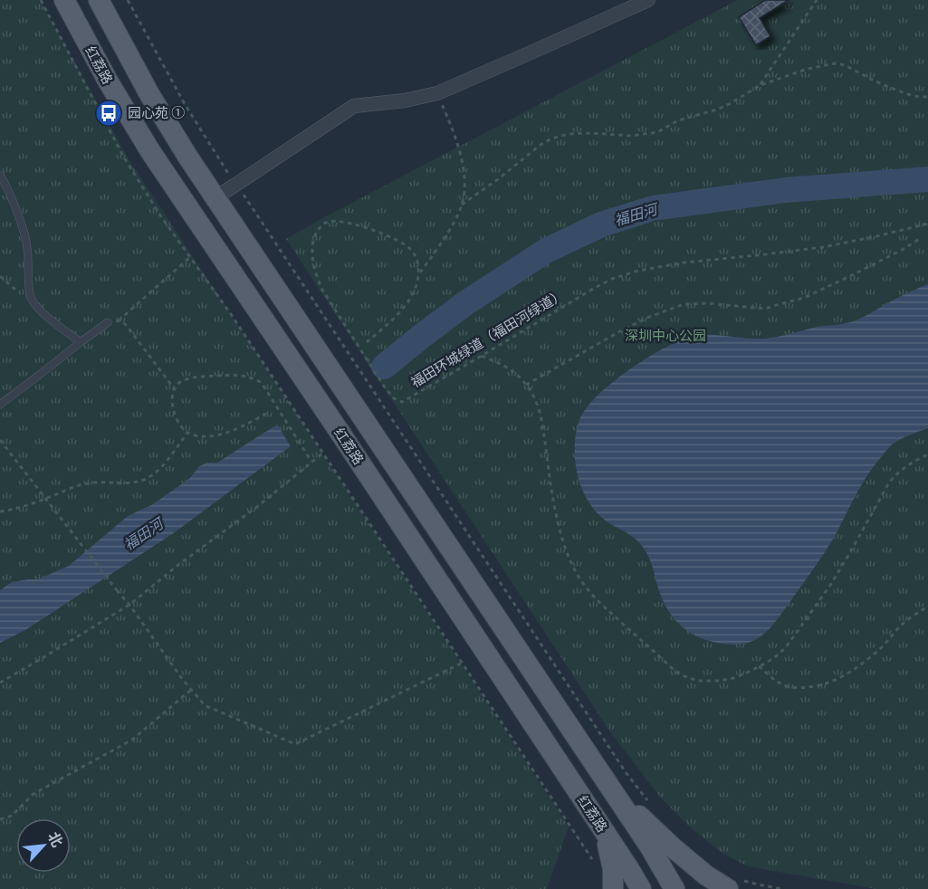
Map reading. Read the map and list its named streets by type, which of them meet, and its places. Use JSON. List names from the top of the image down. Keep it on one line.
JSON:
{"streets":{"main road":["红荔路"],"path":["福田环城绿道（福田河绿道）"]},"water":["福田河"],"parks":["深圳中心公园"],"places":{"bus stop":["园心苑 ①"]},"north":"top right"}
